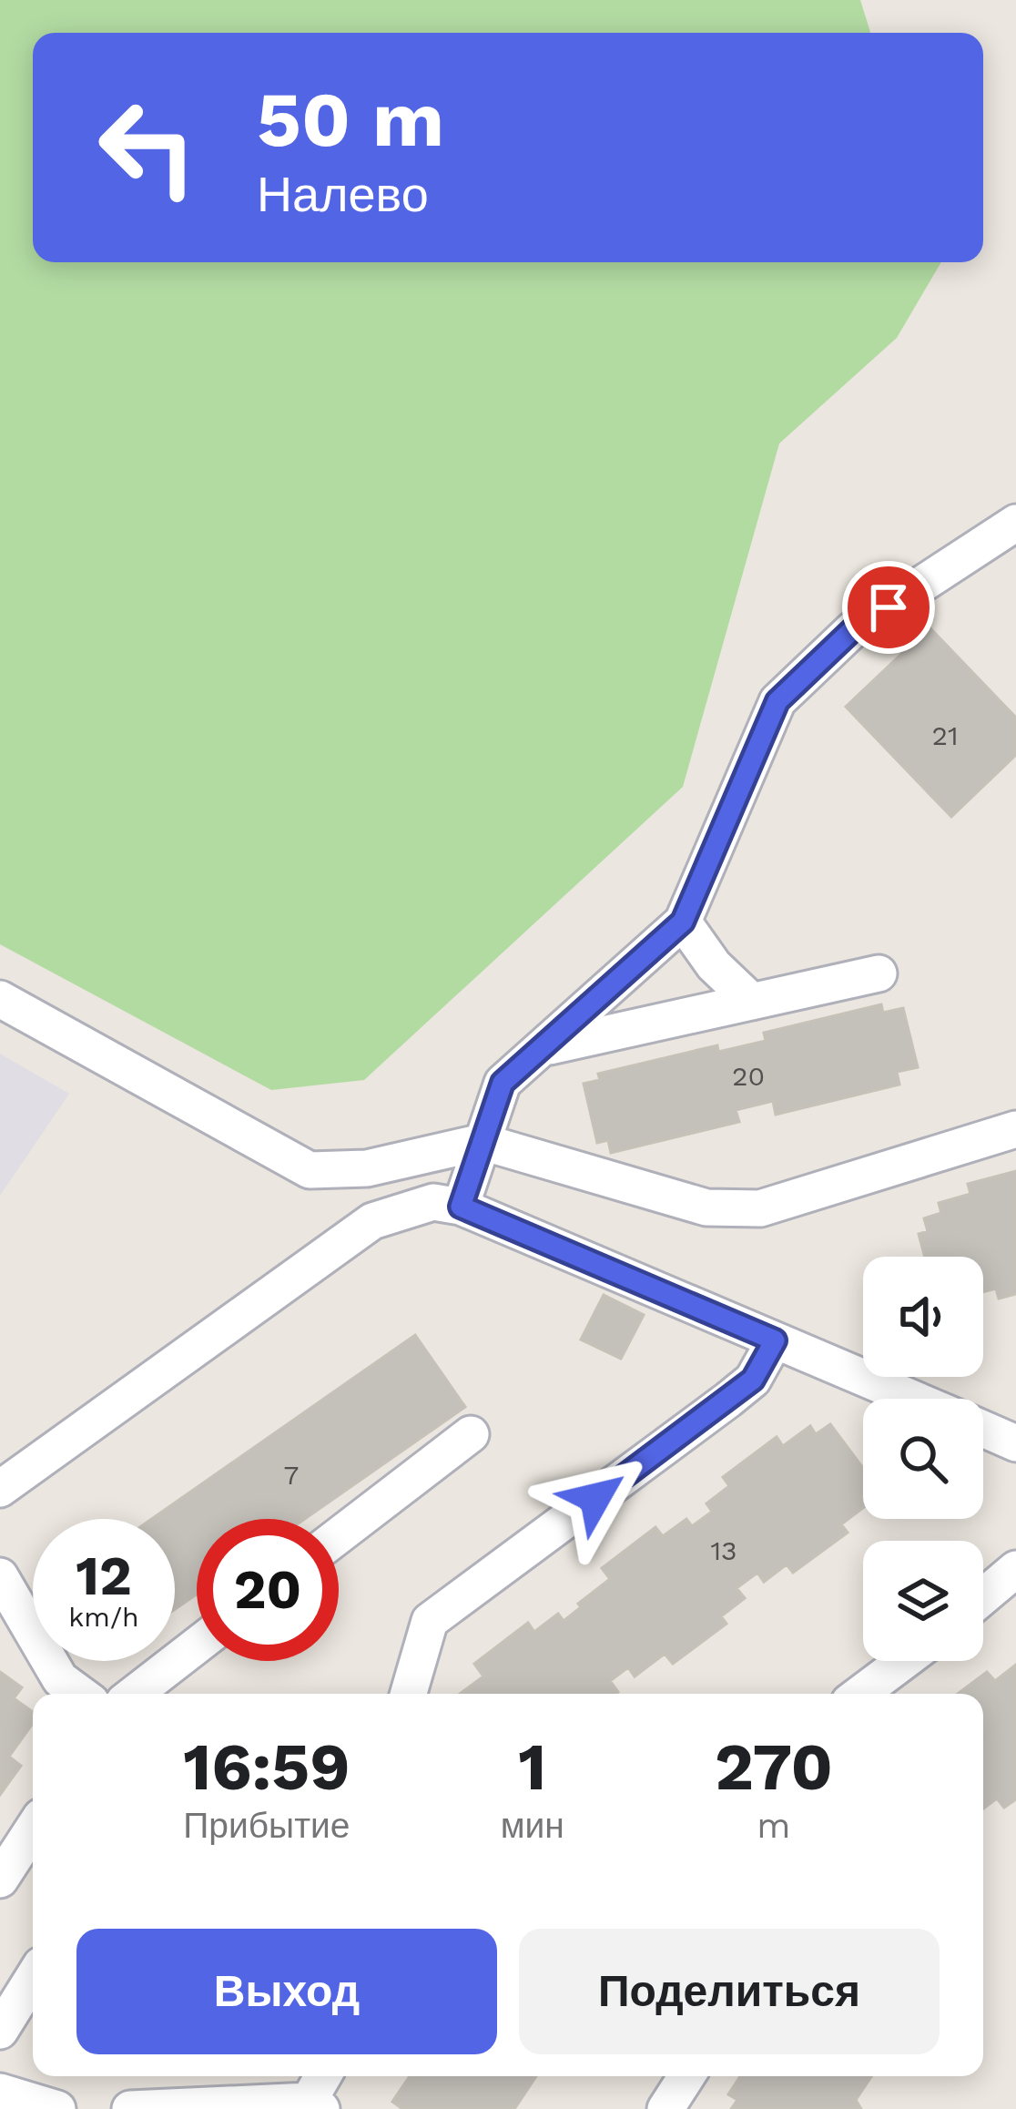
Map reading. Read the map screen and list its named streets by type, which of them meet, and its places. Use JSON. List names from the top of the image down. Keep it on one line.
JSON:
{"house_numbers":["21","20","7","13"],"page":{"turn":["50 m","Налево"],"speed":"12 km/h","limit":"20","eta":["16:59","Прибытие","1","мин","270","m"],"buttons":["Выход","Поделиться"]}}
